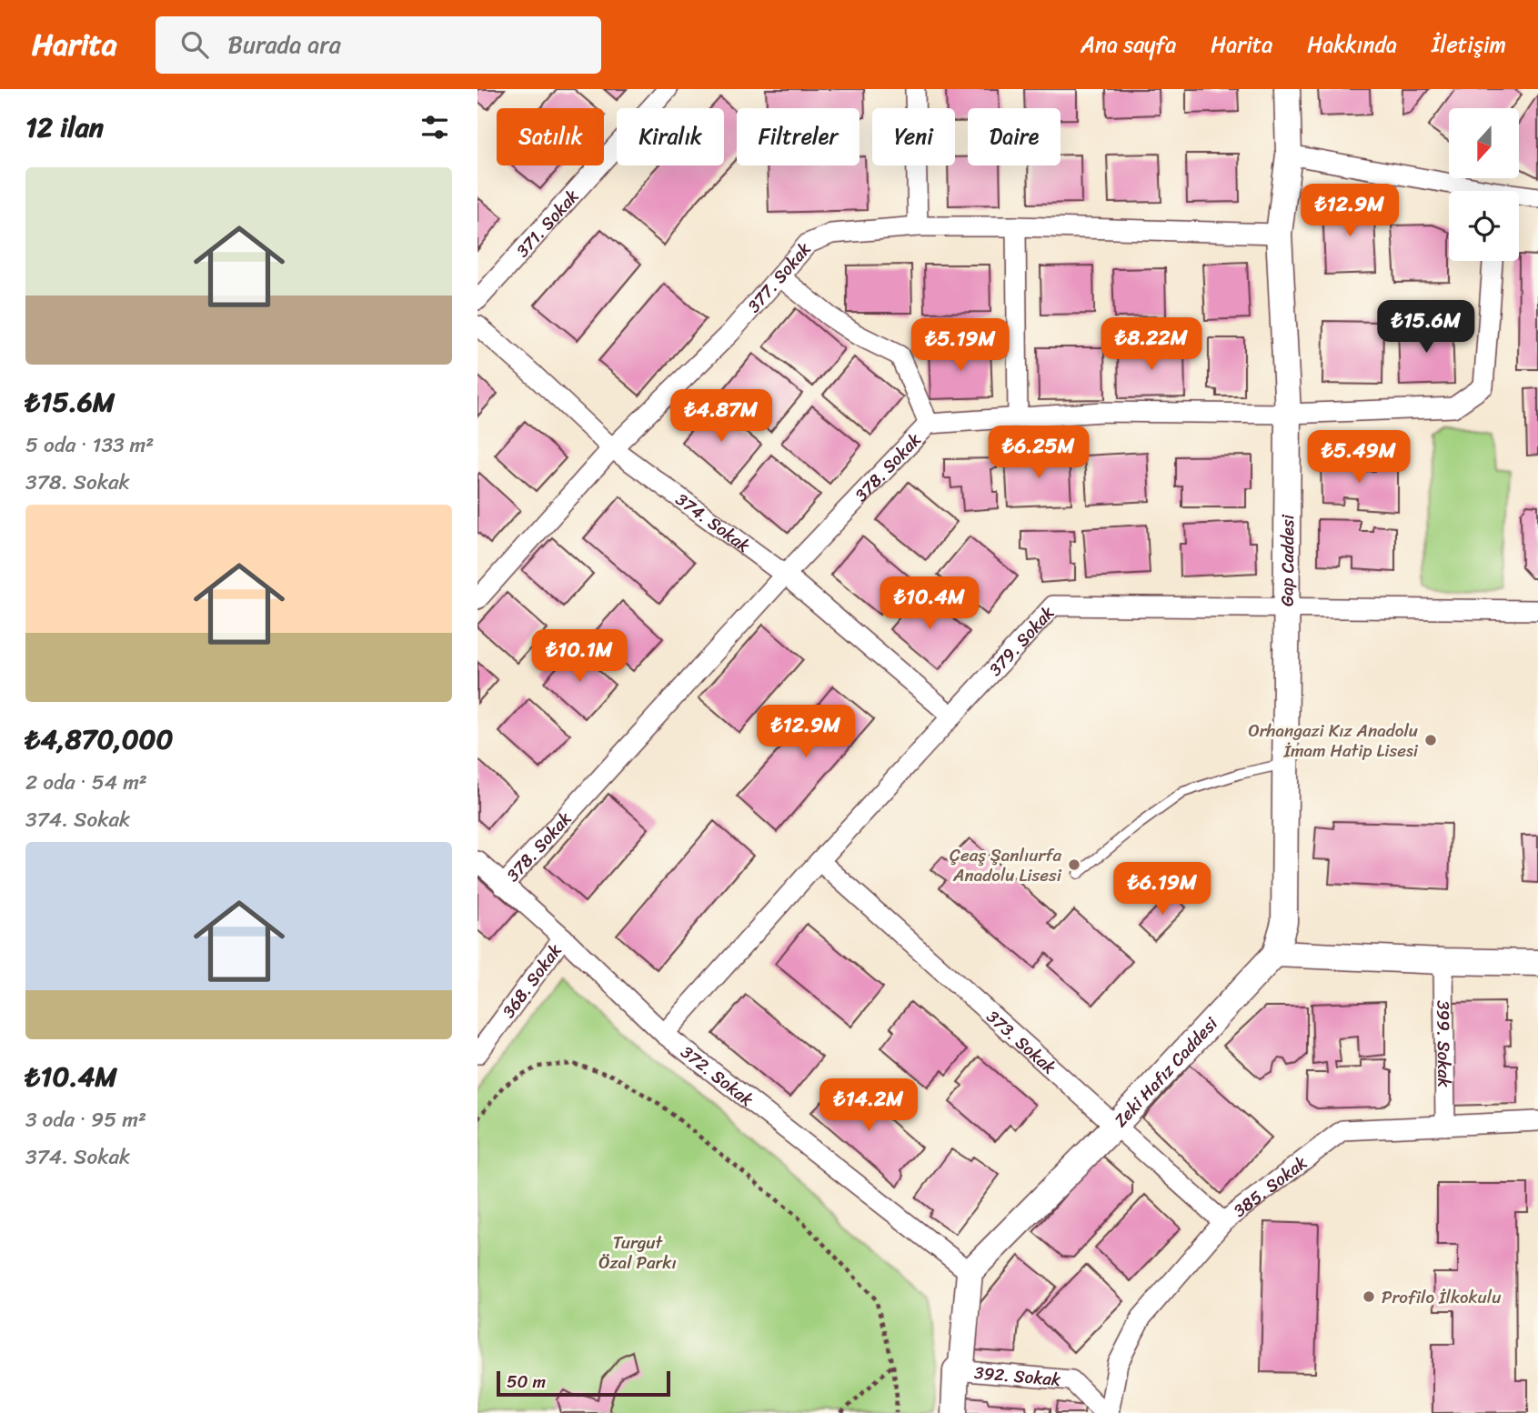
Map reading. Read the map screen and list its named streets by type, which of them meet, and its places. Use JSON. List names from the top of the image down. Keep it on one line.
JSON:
{"streets":{"street":["371. Sokak","377. Sokak","378. Sokak","374. Sokak","Gap Caddesi","379. Sokak","368. Sokak","373. Sokak","399. Sokak","Zeki Hafız Caddesi","372. Sokak","385. Sokak","392. Sokak"]},"crossings":[["377. Sokak","374. Sokak"],["377. Sokak","Gap Caddesi"],["378. Sokak","374. Sokak"],["378. Sokak","Gap Caddesi"],["378. Sokak","372. Sokak"],["374. Sokak","379. Sokak"],["Gap Caddesi","379. Sokak"],["Gap Caddesi","Zeki Hafız Caddesi"],["379. Sokak","373. Sokak"],["379. Sokak","372. Sokak"],["368. Sokak","372. Sokak"],["373. Sokak","Zeki Hafız Caddesi"],["373. Sokak","385. Sokak"],["399. Sokak","385. Sokak"],["Zeki Hafız Caddesi","372. Sokak"],["385. Sokak","392. Sokak"]],"parks":["Turgut Özal Parkı"],"places":["Orhangazi Kız Anadolu İmam Hatip Lisesi","Çeaş Şanlıurfa Anadolu Lisesi","Profilo İlkokulu"],"scale_bar":"50 m","north":"bottom","page":{"header":"Harita","search":"Burada ara","nav":["Ana sayfa","Harita","Hakkında","İletişim"],"heading":"12 ilan","chip":["Satılık","Kiralık","Filtreler","Yeni","Daire"],"list":[{"name":"₺15.6M","note":"5 oda · 133 m² · 378. Sokak"},{"name":"₺4,870,000","note":"2 oda · 54 m² · 374. Sokak"},{"name":"₺10.4M","note":"3 oda · 95 m² · 374. Sokak"}],"price":["₺12.9M","₺15.6M","₺8.22M","₺5.19M","₺4.87M","₺6.25M","₺5.49M","₺10.4M","₺10.1M","₺12.9M","₺6.19M","₺14.2M"],"scale":"50 m"}}
